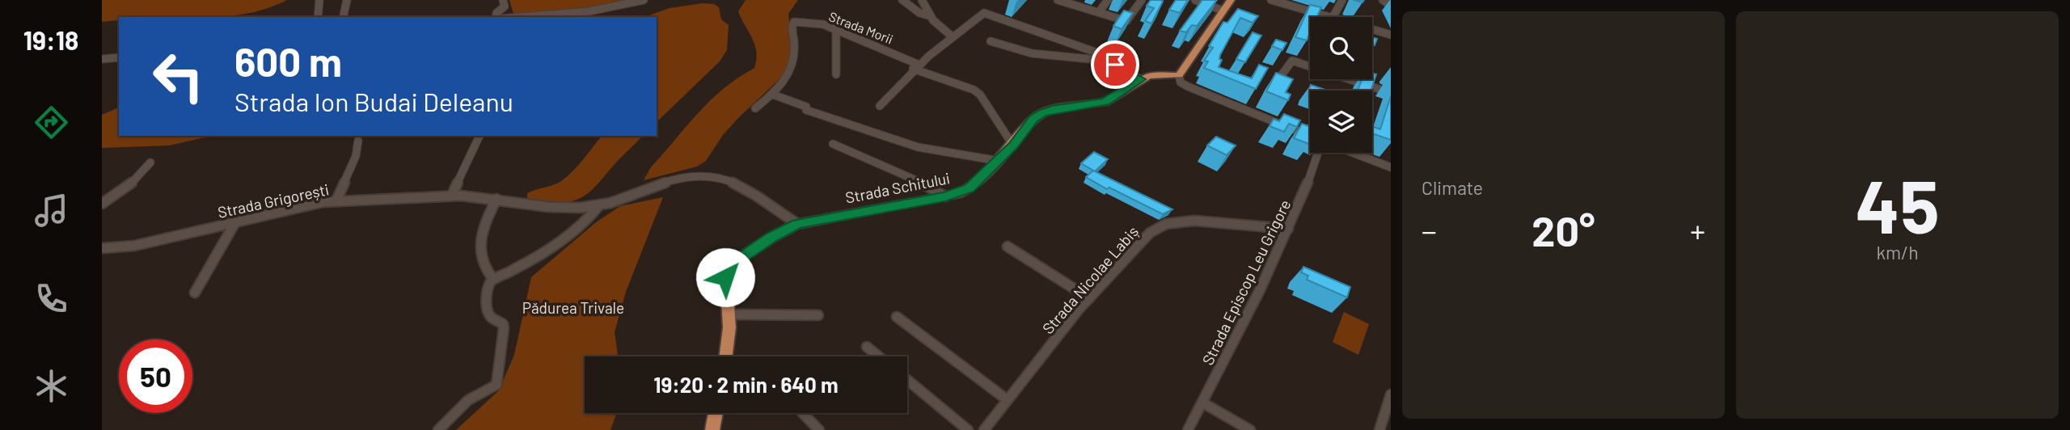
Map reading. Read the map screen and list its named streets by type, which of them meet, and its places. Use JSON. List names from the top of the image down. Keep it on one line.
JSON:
{"streets":{"main road":["Strada Schitului"],"street":["Strada Morii","Strada Grigorești","Strada Nicolae Labiș","Strada Episcop Leu Grigore"]},"crossings":[["Strada Morii","Strada Schitului"],["Strada Schitului","Strada Grigorești"],["Strada Nicolae Labiș","Strada Episcop Leu Grigore"]],"parks":["Pădurea Trivale"],"page":{"tabs":"19:18","tile":["Climate",["45","km/h"]],"turn":["600 m","Strada Ion Budai Deleanu"],"heat":["−","20°","+"],"limit":"50","trip":"19:20 · 2 min · 640 m"}}
